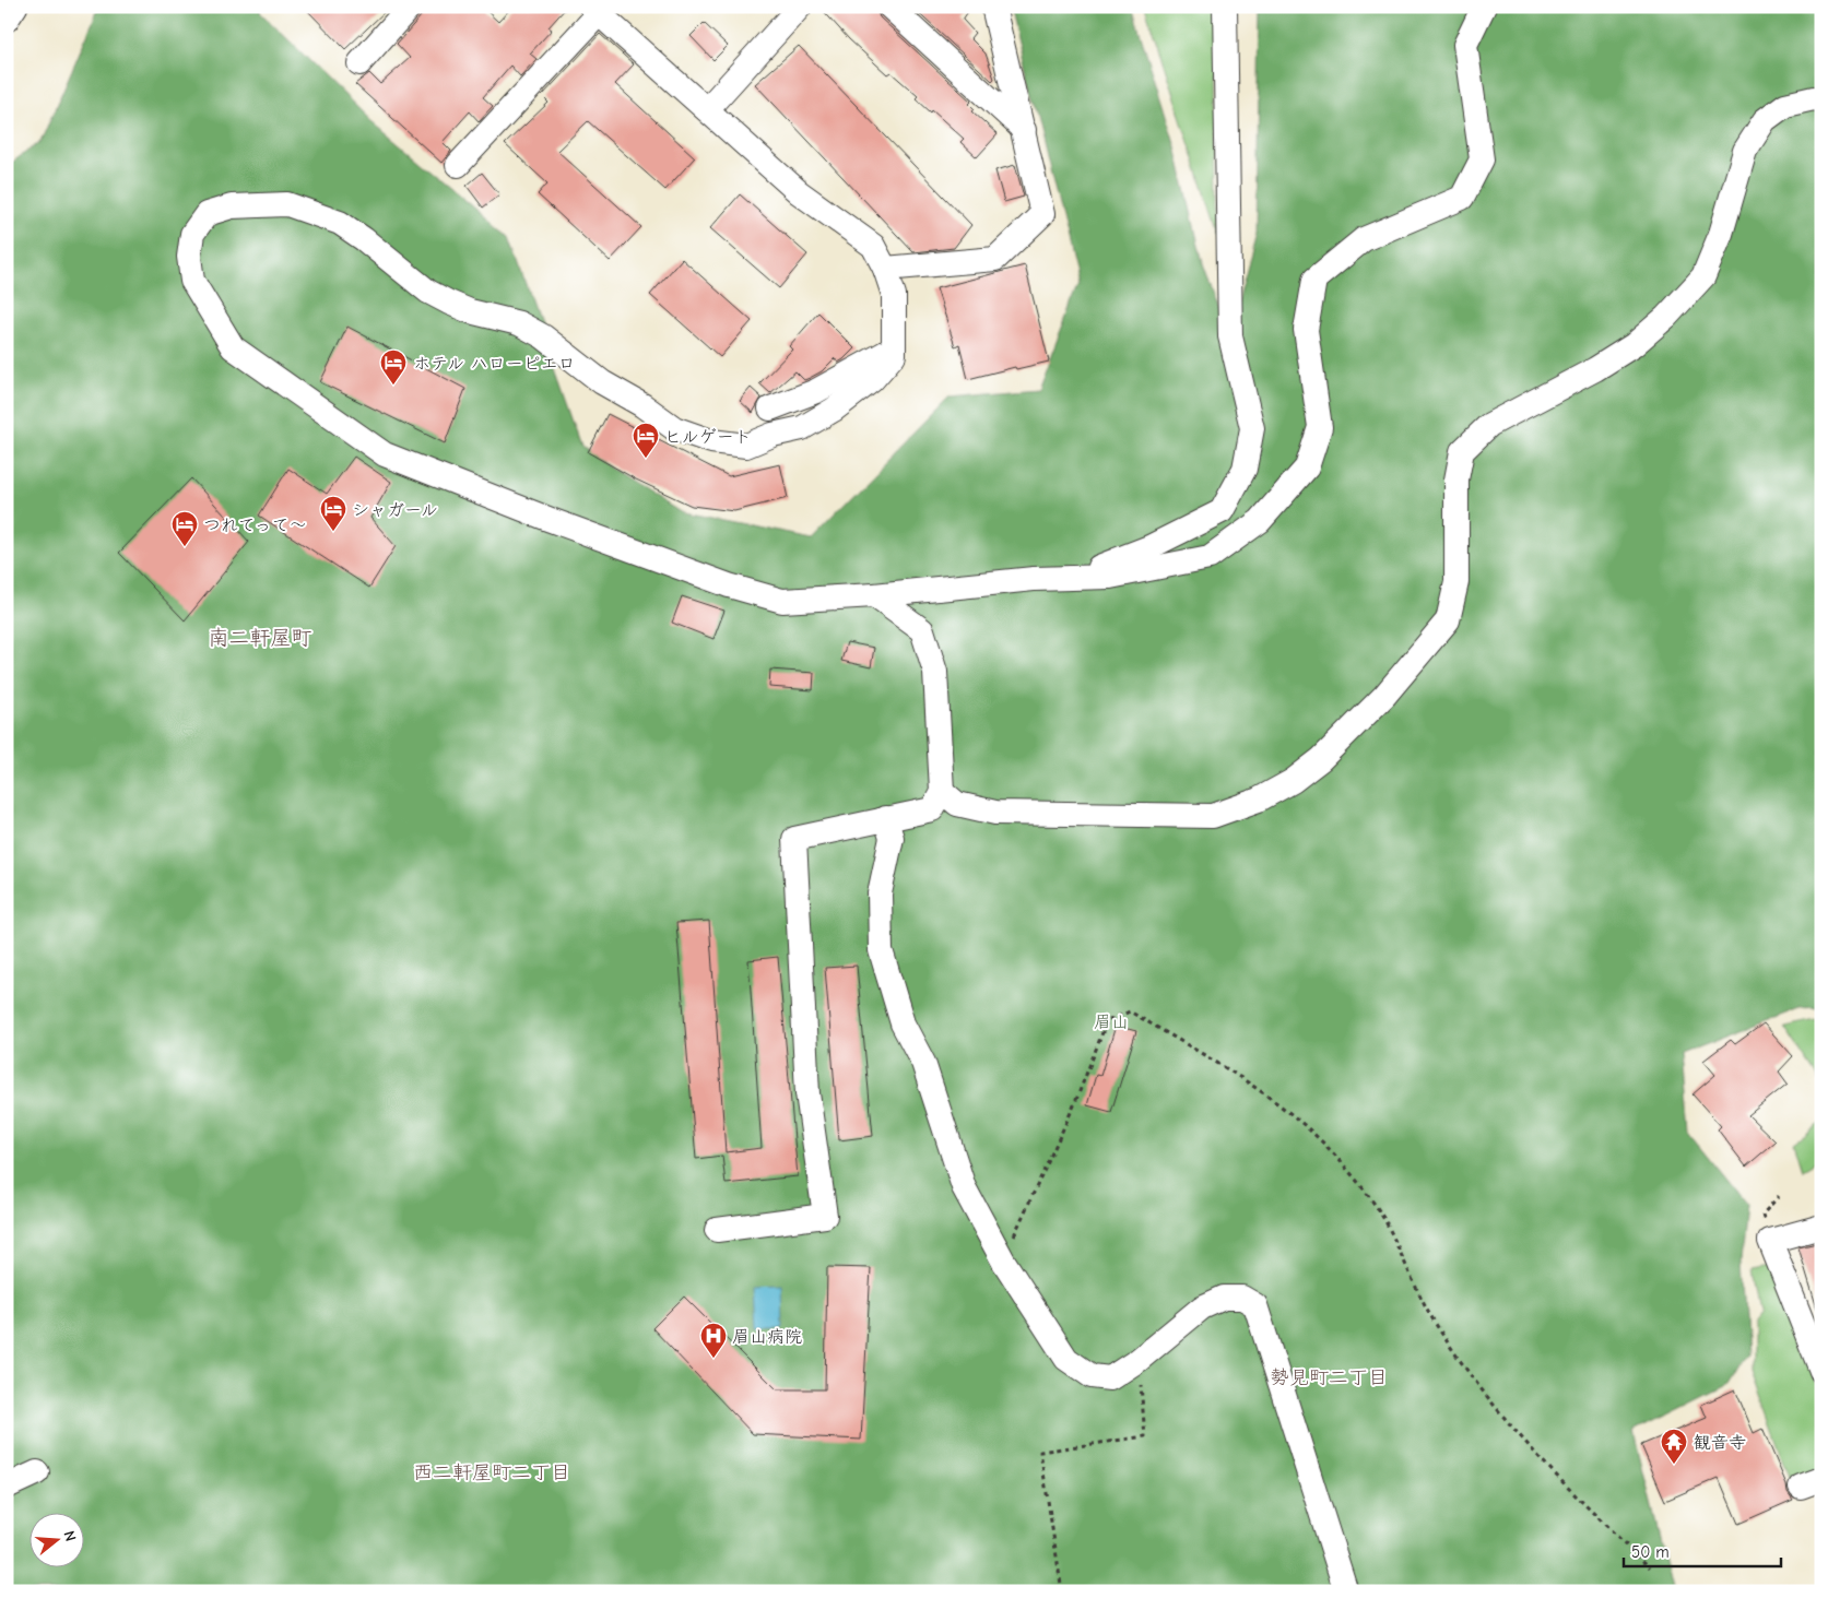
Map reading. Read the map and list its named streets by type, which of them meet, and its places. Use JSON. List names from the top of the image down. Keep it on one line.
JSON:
{"districts":["南二軒屋町","勢見町二丁目","西二軒屋町二丁目"],"parks":["眉山"],"places":{"hotel":["ホテル ハローピエロ","ヒルゲート","シャガール","つれてって～"],"hospital":["眉山病院"],"temple":["観音寺"]},"scale_bar":"50 m","north":"right"}
